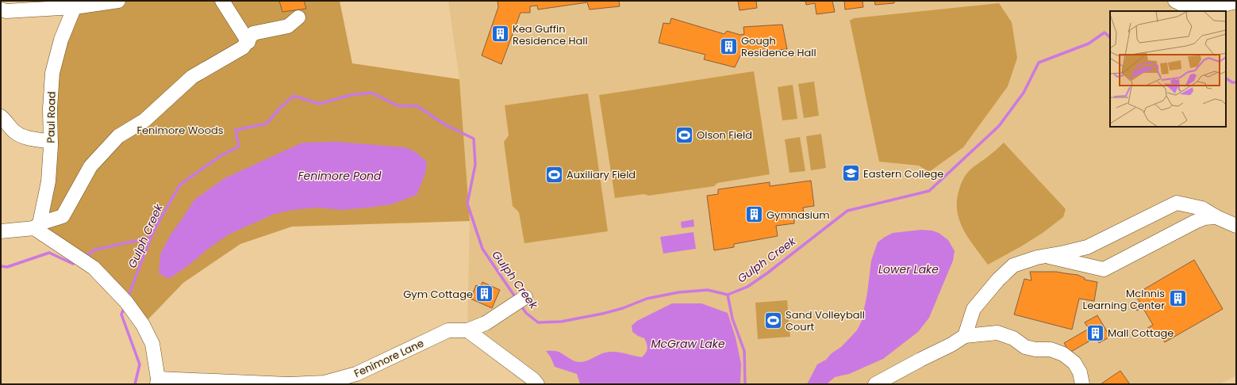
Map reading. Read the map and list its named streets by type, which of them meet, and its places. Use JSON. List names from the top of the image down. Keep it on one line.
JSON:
{"streets":{"street":["Paul Road","Fenimore Lane"]},"water":["Fenimore Pond","Gulph Creek","Lower Lake","McGraw Lake"],"parks":["Fenimore Woods"],"places":{"building":["Kea Guffin Residence Hall","Gough Residence Hall","Gymnasium","Gym Cottage","McInnis Learning Center","Mall Cottage"],"sports":["Olson Field","Auxiliary Field","Sand Volleyball Court"],"school or university":["Eastern College"]}}
